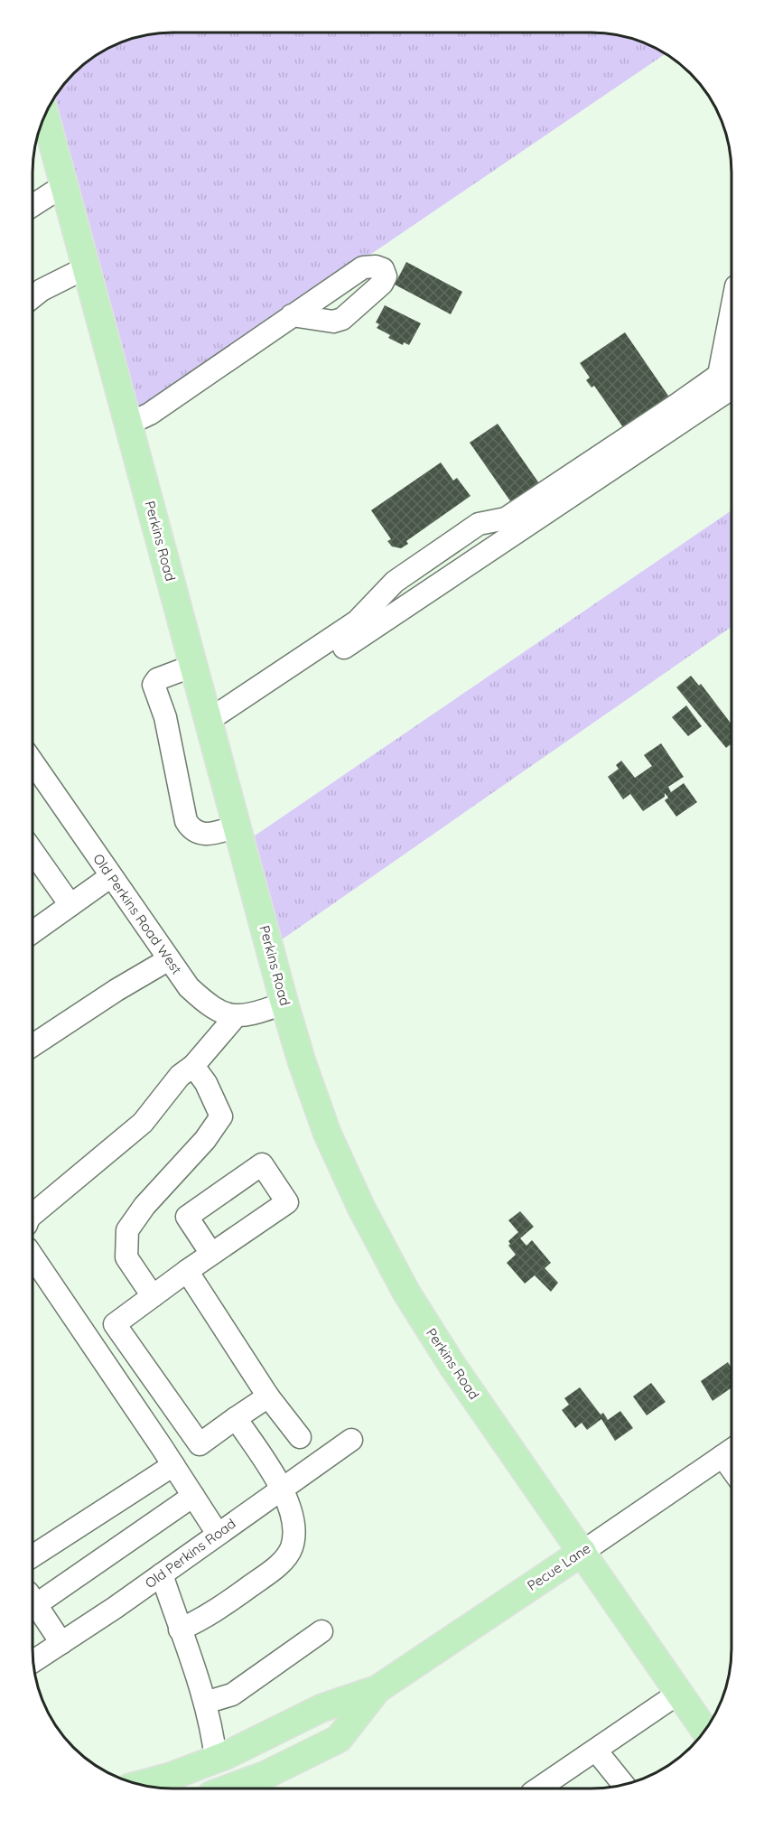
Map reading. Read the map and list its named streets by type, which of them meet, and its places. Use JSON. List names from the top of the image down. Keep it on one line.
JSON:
{"streets":{"main road":["Perkins Road","Pecue Lane"],"street":["Old Perkins Road West","Old Perkins Road"]},"crossings":[["Perkins Road","Old Perkins Road West"],["Perkins Road","Pecue Lane"]]}
